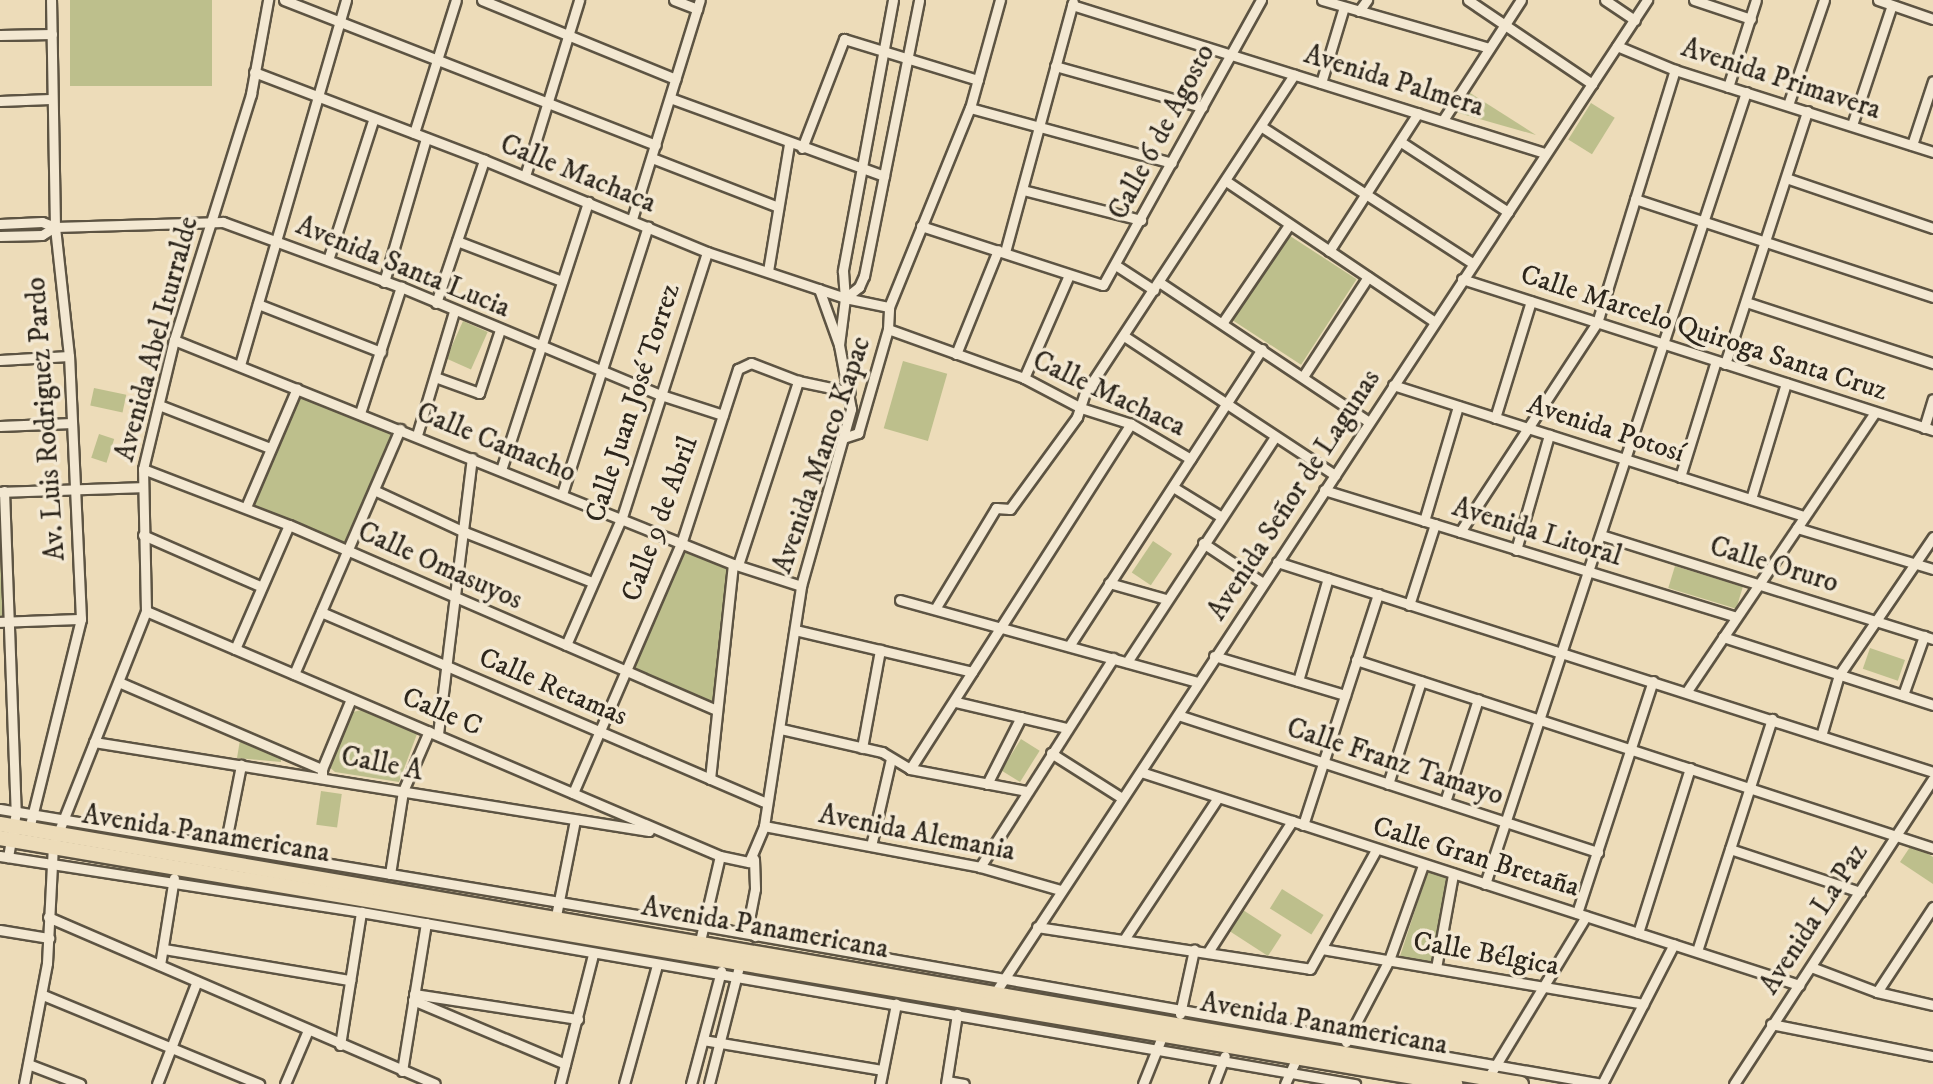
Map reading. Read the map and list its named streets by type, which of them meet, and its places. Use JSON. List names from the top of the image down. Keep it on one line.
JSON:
{"streets":{"highway":["Avenida Panamericana"],"street":["Avenida Primavera","Avenida Palmera","Calle 6 de Agosto","Calle Machaca","Avenida Santa Lucia","Calle Marcelo Quiroga Santa Cruz","Avenida Abel Iturralde","Calle Juan José Torrez","Av. Luis Rodriguez Pardo","Avenida Potosí","Calle Camacho","Avenida Manco Kapac","Avenida Señor de Lagunas","Calle 9 de Abril","Avenida Litoral","Calle Oruro","Calle Omasuyos","Calle Retamas","Calle C","Calle Franz Tamayo","Calle A","Avenida Alemania","Calle Gran Bretaña","Avenida La Paz","Calle Bélgica"]},"crossings":[["Avenida Primavera","Avenida Señor de Lagunas"],["Avenida Palmera","Calle 6 de Agosto"],["Avenida Palmera","Avenida Señor de Lagunas"],["Calle Machaca","Avenida Abel Iturralde"],["Calle Machaca","Calle Juan José Torrez"],["Calle Machaca","Avenida Manco Kapac"],["Avenida Santa Lucia","Avenida Abel Iturralde"],["Avenida Santa Lucia","Calle Juan José Torrez"],["Avenida Santa Lucia","Av. Luis Rodriguez Pardo"],["Avenida Santa Lucia","Calle 9 de Abril"],["Calle Marcelo Quiroga Santa Cruz","Avenida Señor de Lagunas"],["Avenida Abel Iturralde","Calle Camacho"],["Avenida Abel Iturralde","Calle Omasuyos"],["Avenida Abel Iturralde","Calle C"],["Avenida Abel Iturralde","Calle A"],["Avenida Abel Iturralde","Avenida Panamericana"],["Calle Juan José Torrez","Calle Camacho"],["Calle Juan José Torrez","Calle Omasuyos"],["Av. Luis Rodriguez Pardo","Avenida Panamericana"],["Avenida Potosí","Avenida Señor de Lagunas"],["Calle Camacho","Avenida Manco Kapac"],["Calle Camacho","Calle 9 de Abril"],["Avenida Manco Kapac","Calle Retamas"],["Avenida Manco Kapac","Avenida Alemania"],["Avenida Manco Kapac","Avenida Panamericana"],["Avenida Señor de Lagunas","Avenida Litoral"],["Avenida Señor de Lagunas","Calle Franz Tamayo"],["Avenida Señor de Lagunas","Avenida Alemania"],["Avenida Señor de Lagunas","Avenida Panamericana"],["Avenida Señor de Lagunas","Calle Gran Bretaña"],["Calle 9 de Abril","Calle Omasuyos"],["Calle 9 de Abril","Calle Retamas"],["Calle 9 de Abril","Calle C"],["Calle C","Calle A"],["Calle Gran Bretaña","Avenida La Paz"]]}
